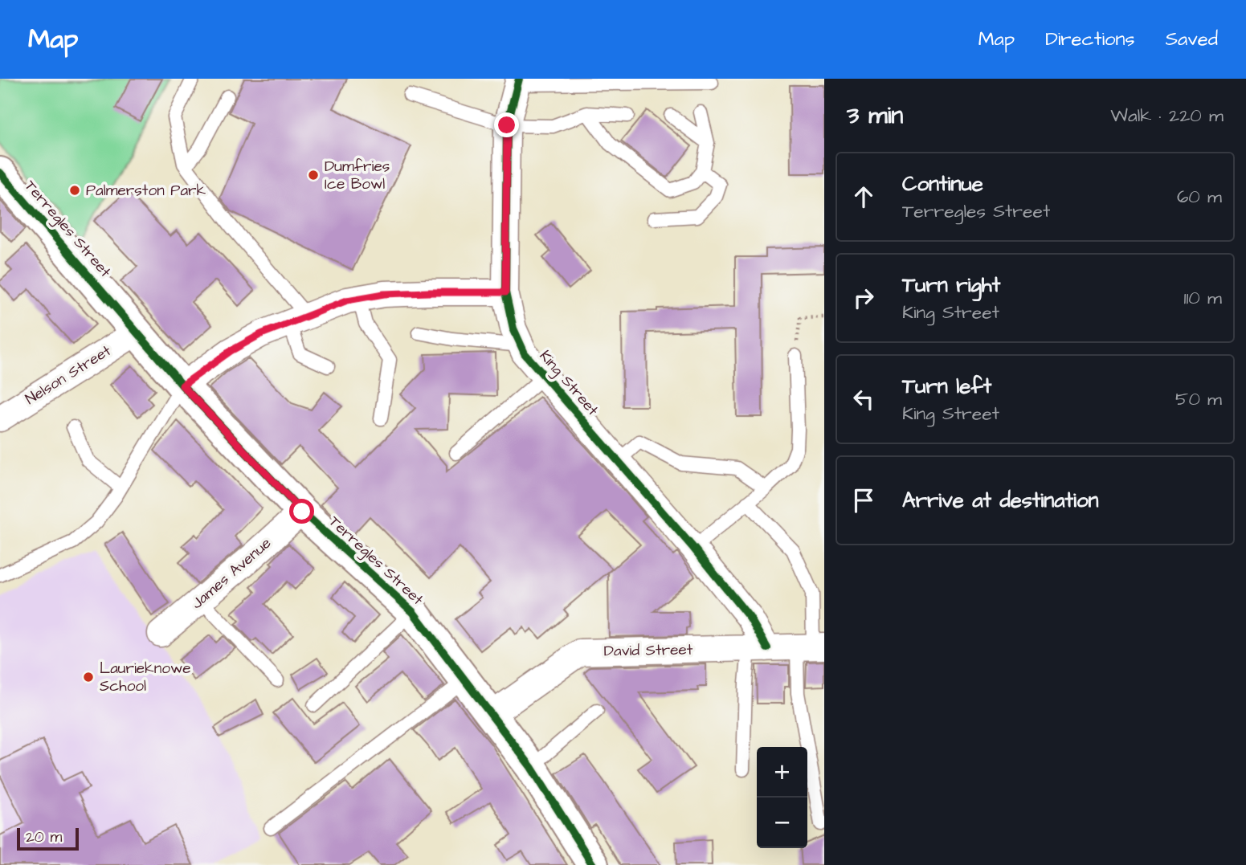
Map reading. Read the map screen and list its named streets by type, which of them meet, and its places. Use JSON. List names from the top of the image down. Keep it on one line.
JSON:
{"streets":{"street":["Terregles Street","Nelson Street","King Street","James Avenue","David Street"]},"crossings":[["Terregles Street","Nelson Street"],["Terregles Street","James Avenue"],["Terregles Street","David Street"],["King Street","David Street"]],"places":["Dumfries Ice Bowl","Palmerston Park","Laurieknowe School"],"scale_bar":"20 m","page":{"header":"Map","nav":["Map","Directions","Saved"],"heading":["3 min","Walk · 220 m"],"list":[["Continue","Terregles Street","60 m"],["Turn right","King Street","110 m"],["Turn left","King Street","50 m"],"Arrive at destination"],"map_buttons":["+","−"],"scale":"20 m"}}
